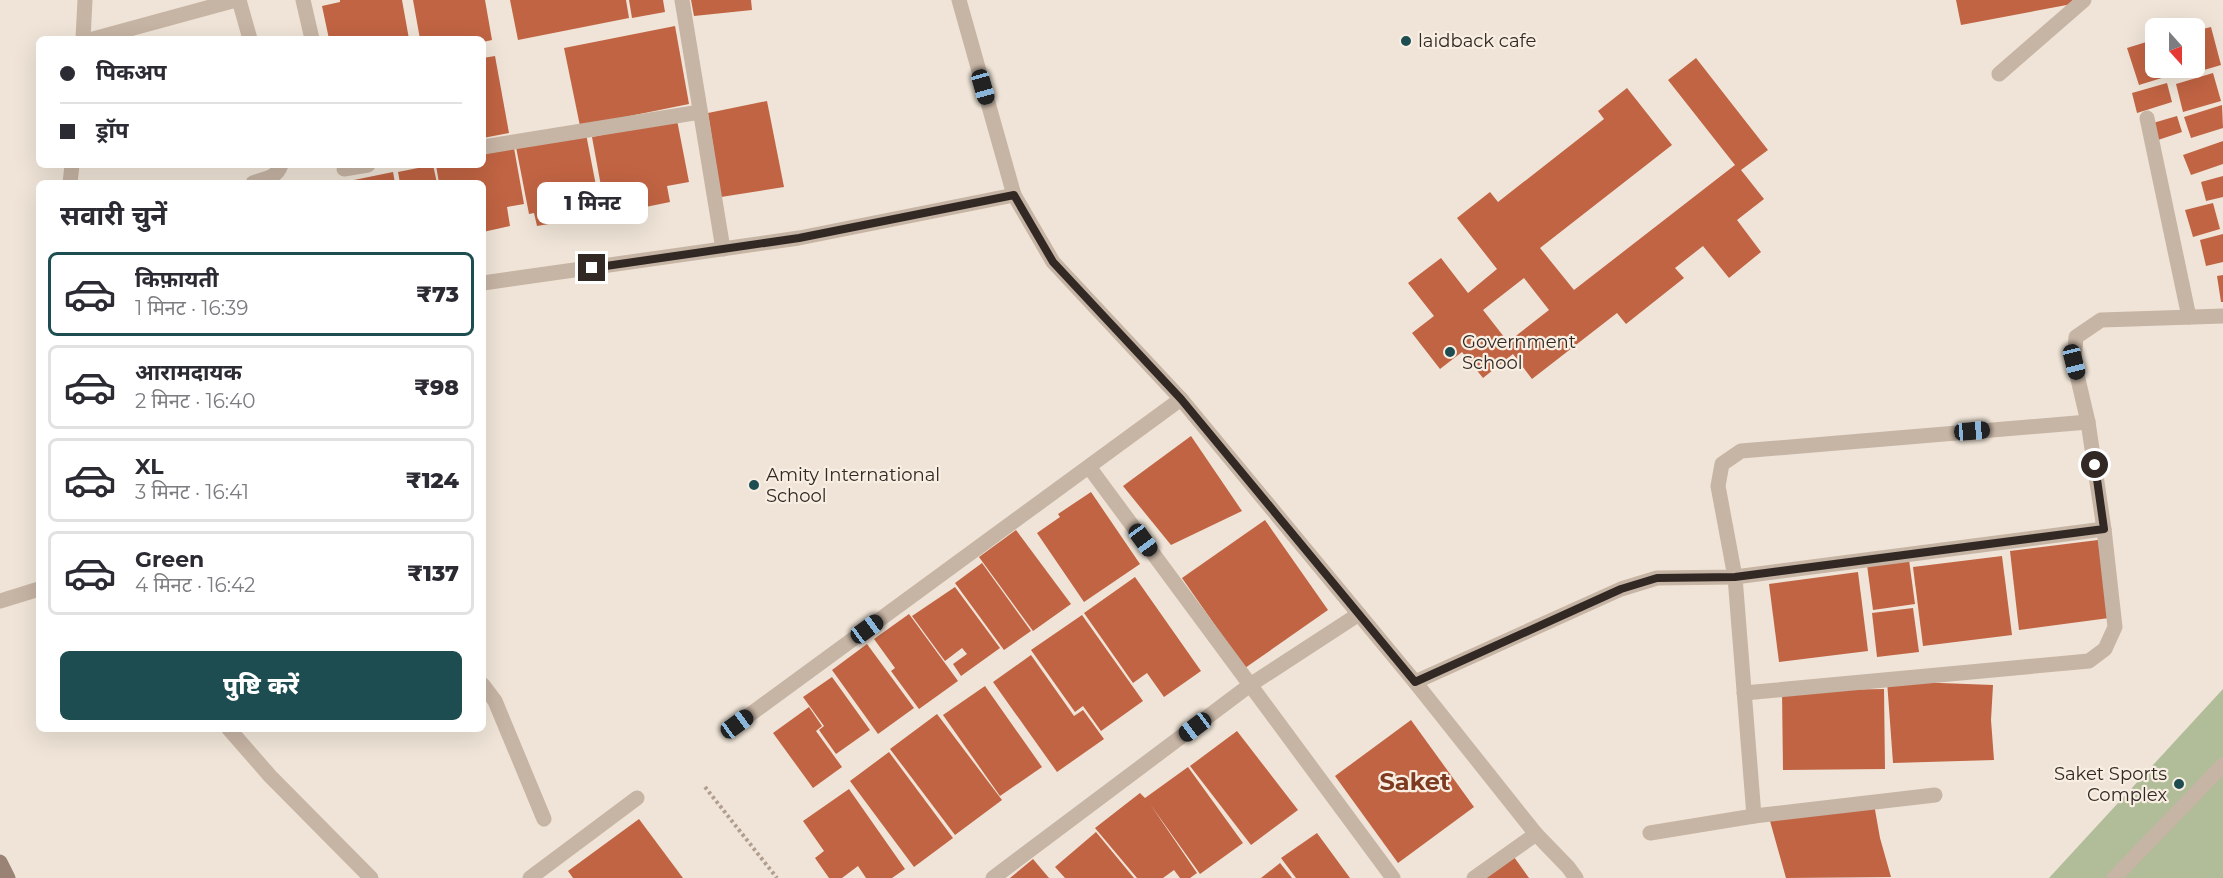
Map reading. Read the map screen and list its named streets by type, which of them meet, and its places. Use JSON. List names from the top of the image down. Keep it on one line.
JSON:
{"districts":["Saket"],"places":["laidback cafe","Government School","Amity International School","Saket Sports Complex"],"north":"bottom","page":{"banner":["पिकअप","ड्रॉप"],"heading":"सवारी चुनें","bubble":"1 मिनट","list":[{"name":"किफ़ायती","note":"1 मिनट · 16:39","value":"₹73"},{"name":"आरामदायक","note":"2 मिनट · 16:40","value":"₹98"},{"name":"XL","note":"3 मिनट · 16:41","value":"₹124"},{"name":"Green","note":"4 मिनट · 16:42","value":"₹137"}],"buttons":"पुष्टि करें"}}
